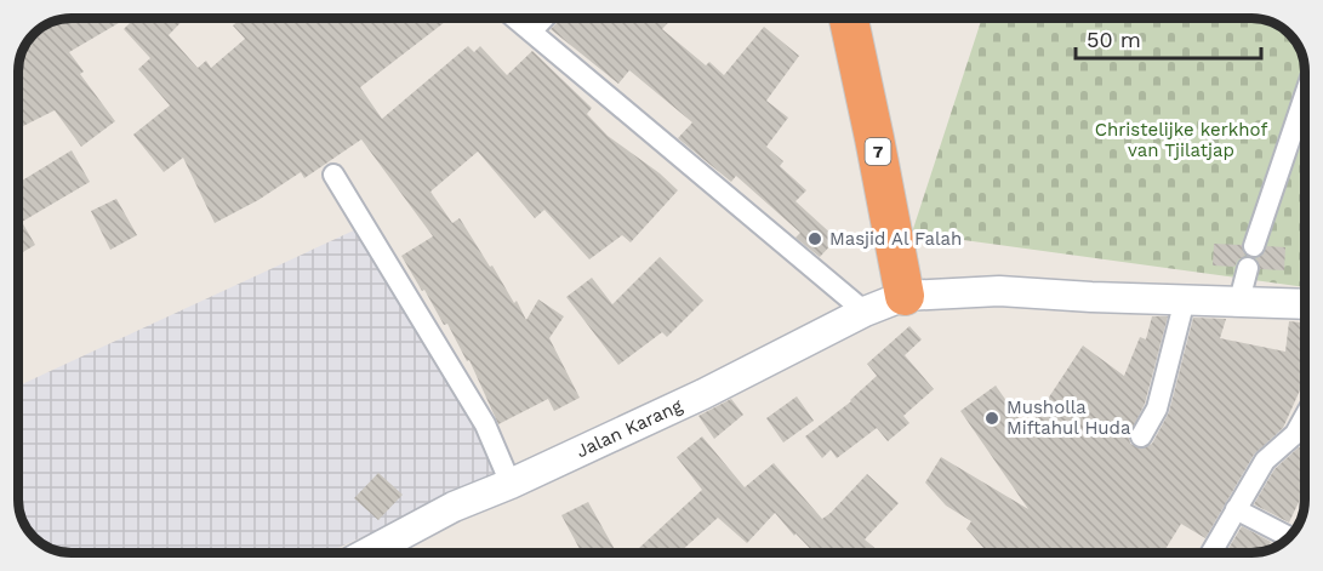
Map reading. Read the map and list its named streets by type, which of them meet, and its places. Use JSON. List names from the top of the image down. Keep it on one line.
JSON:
{"streets":{"highway":["7"],"main road":["Jalan Karang"]},"crossings":[["7","Jalan Karang"]],"parks":["Christelijke kerkhof van Tjilatjap"],"places":["Masjid Al Falah","Musholla Miftahul Huda"],"scale_bar":"50 m"}
